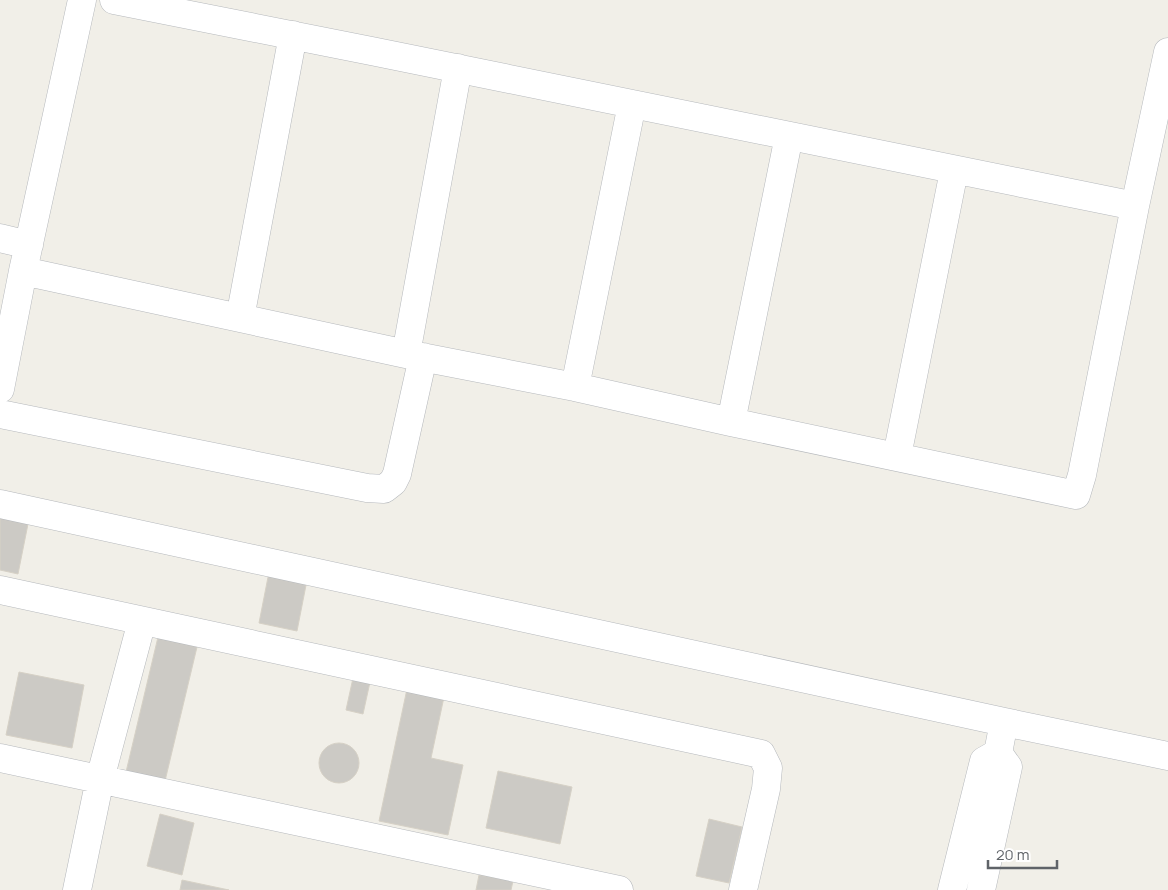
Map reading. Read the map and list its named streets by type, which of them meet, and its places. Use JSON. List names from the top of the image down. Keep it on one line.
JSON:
{"scale_bar":"20 m"}
